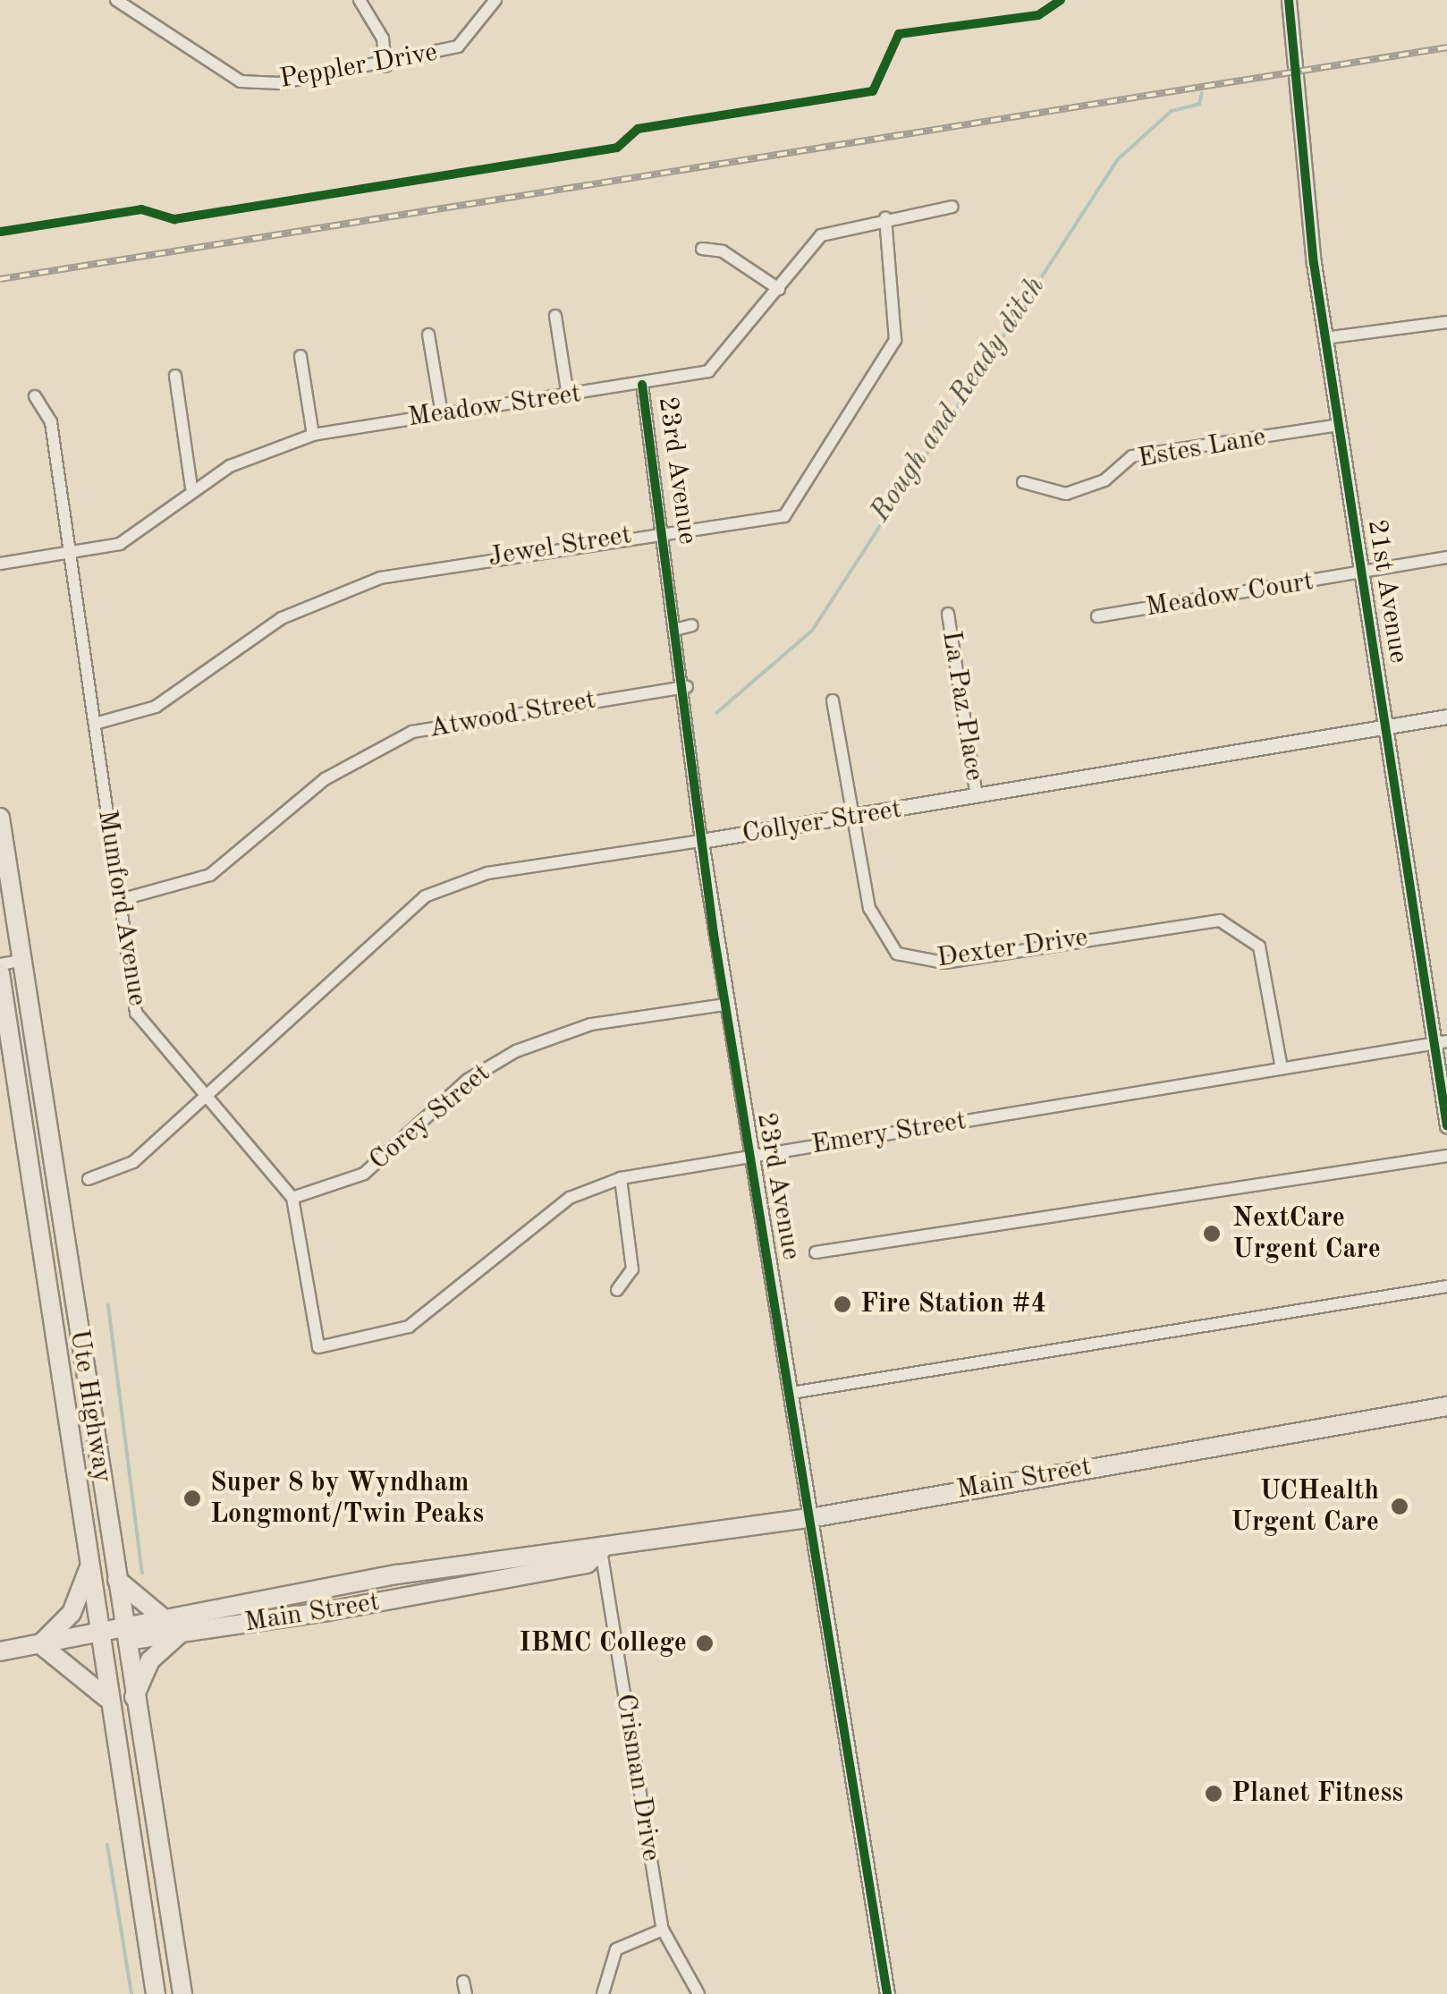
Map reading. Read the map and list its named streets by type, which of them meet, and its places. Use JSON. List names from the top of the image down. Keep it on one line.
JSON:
{"streets":{"main road":["Ute Highway","Main Street"],"street":["Peppler Drive","Meadow Street","Estes Lane","23rd Avenue","Jewel Street","21st Avenue","Meadow Court","La Paz Place","Atwood Street","Collyer Street","Mumford Avenue","Dexter Drive","Corey Street","Emery Street","Crisman Drive"]},"crossings":[["Meadow Street","23rd Avenue"],["Meadow Street","Jewel Street"],["Meadow Street","Mumford Avenue"],["Estes Lane","21st Avenue"],["23rd Avenue","Jewel Street"],["23rd Avenue","Atwood Street"],["23rd Avenue","Collyer Street"],["23rd Avenue","Corey Street"],["23rd Avenue","Emery Street"],["23rd Avenue","Main Street"],["Jewel Street","Mumford Avenue"],["21st Avenue","Meadow Court"],["21st Avenue","Collyer Street"],["21st Avenue","Emery Street"],["La Paz Place","Collyer Street"],["Atwood Street","Mumford Avenue"],["Collyer Street","Mumford Avenue"],["Collyer Street","Dexter Drive"],["Mumford Avenue","Corey Street"],["Mumford Avenue","Emery Street"],["Dexter Drive","Emery Street"],["Corey Street","Emery Street"],["Ute Highway","Main Street"],["Main Street","Crisman Drive"]],"water":["Rough and Ready ditch"],"places":["NextCare Urgent Care","Fire Station #4","Super 8 by Wyndham Longmont/Twin Peaks","UCHealth Urgent Care","IBMC College","Planet Fitness"]}
